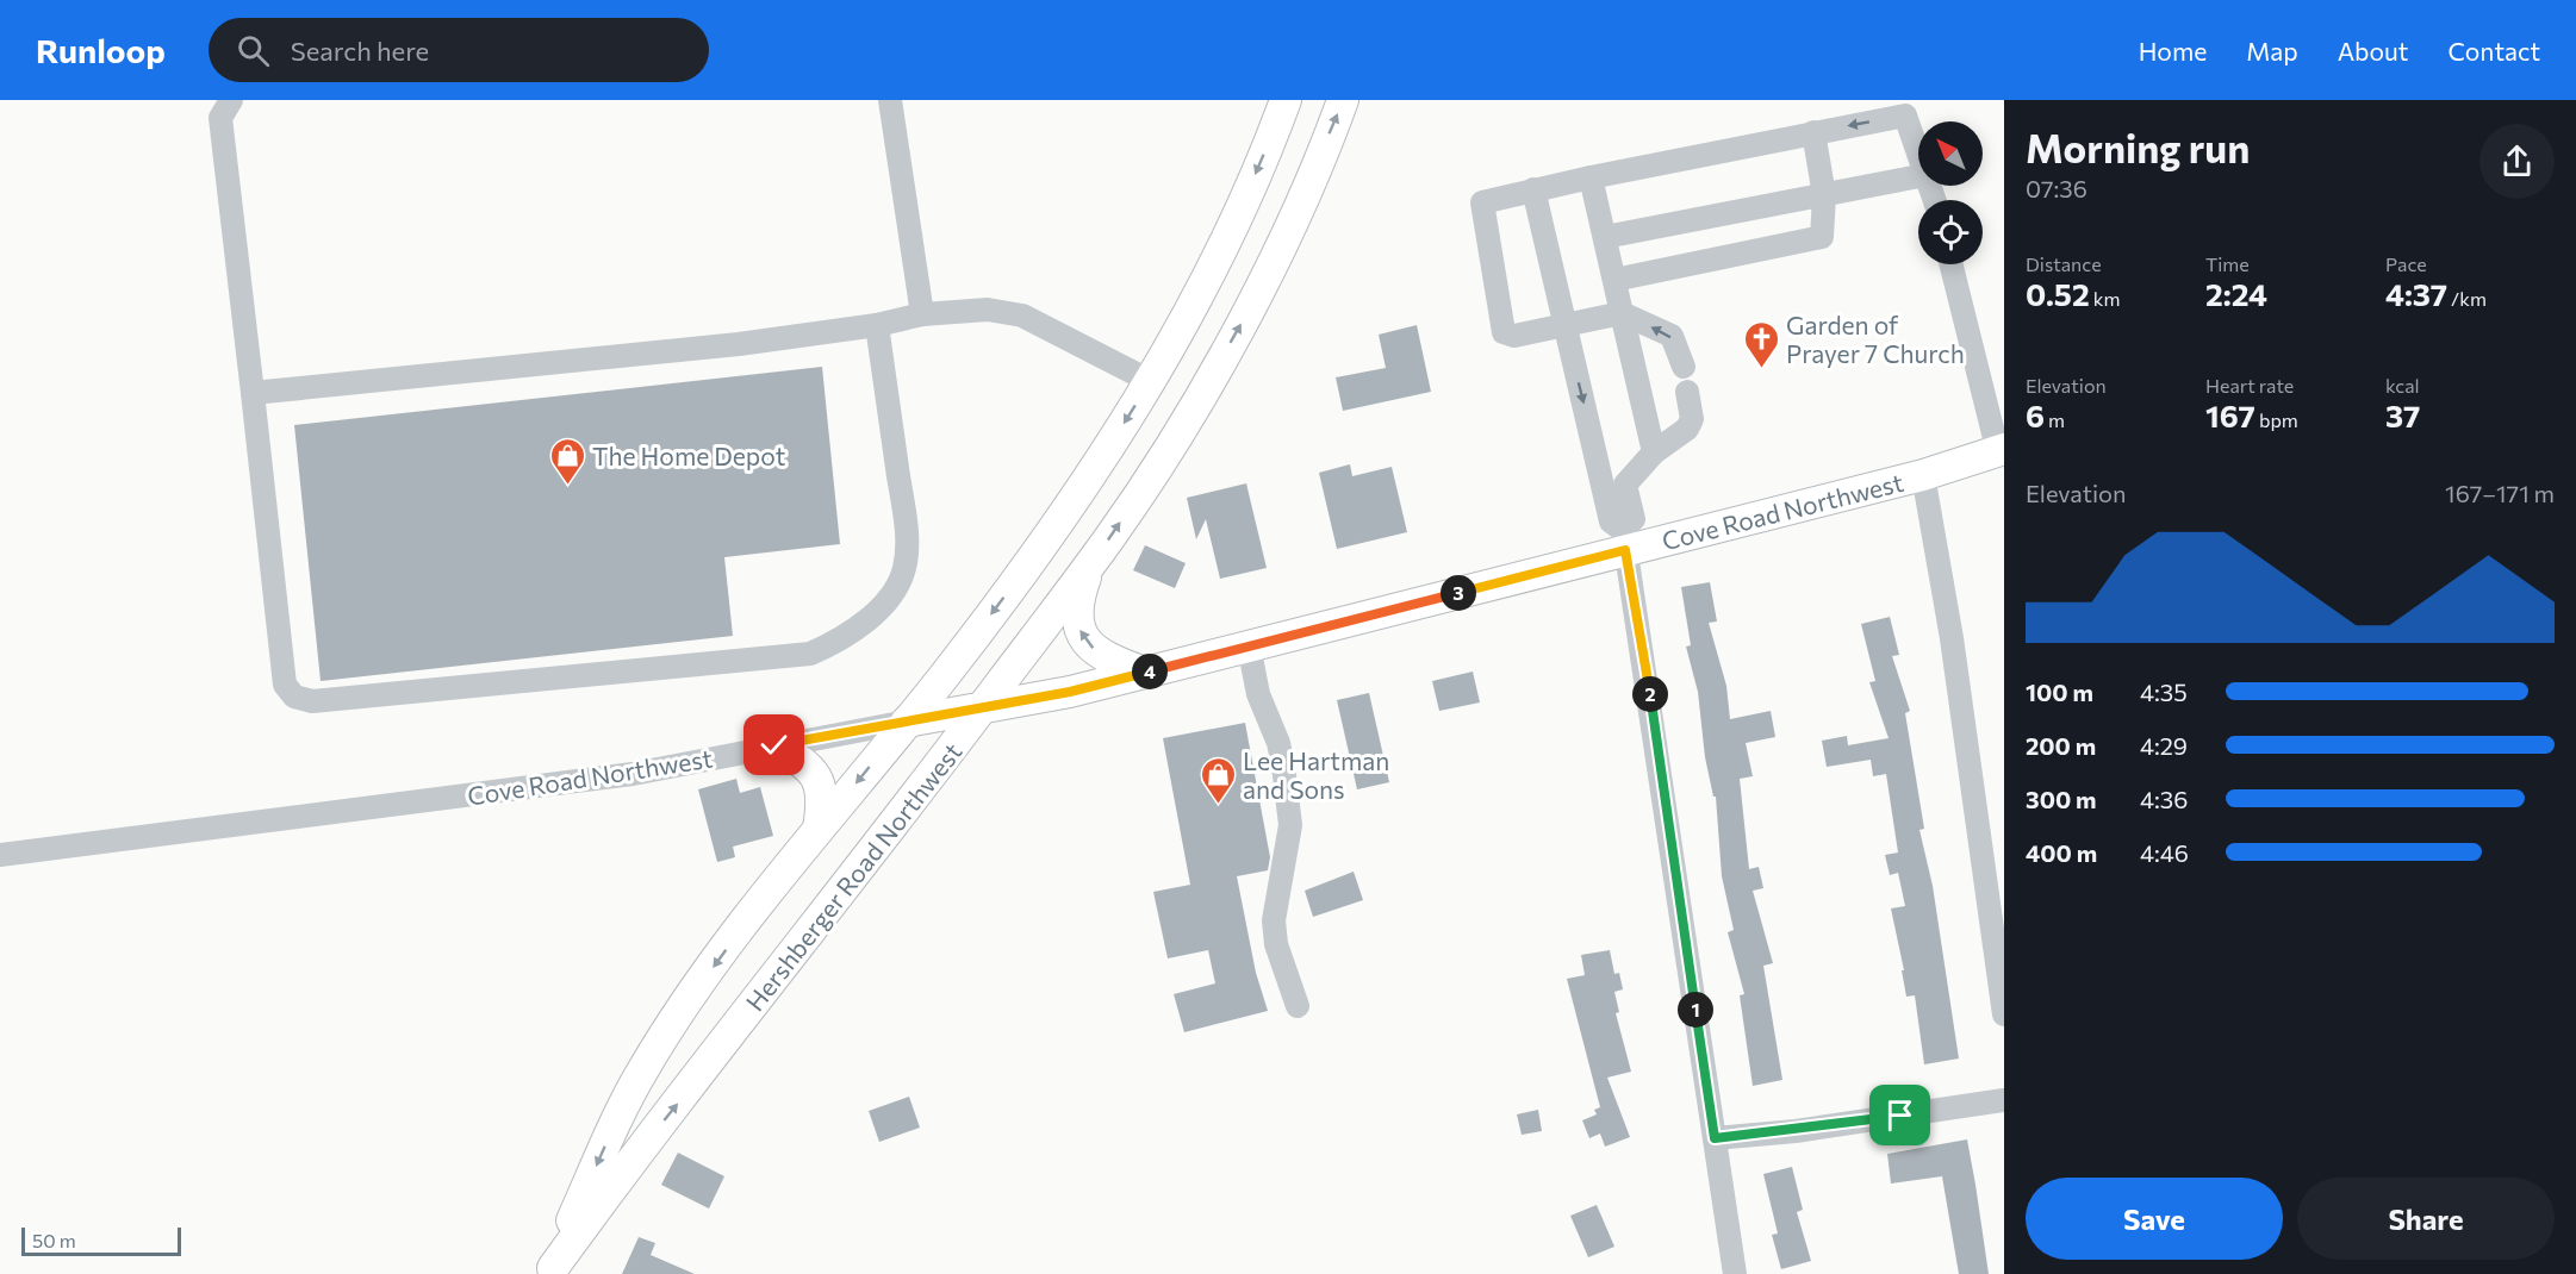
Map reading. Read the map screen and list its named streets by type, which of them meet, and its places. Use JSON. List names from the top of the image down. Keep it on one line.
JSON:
{"streets":{"main road":["Cove Road Northwest","Hershberger Road Northwest"]},"crossings":[["Cove Road Northwest","Hershberger Road Northwest"]],"places":{"church":["Garden of Prayer 7 Church"],"shop":["The Home Depot","Lee Hartman and Sons"]},"scale_bar":"50 m","north":"top left","page":{"header":"Runloop","search":"Search here","nav":["Home","Map","About","Contact"],"heading":["Morning run","07:36"],"stats":[["Distance","0.52 km"],["Time","2:24"],["Pace","4:37 /km"],["Elevation","6 m"],["Heart rate","167 bpm"],["kcal","37"]],"chart":["Elevation","167–171 m"],"pins":["3","4","2","1"],"list":[{"name":"100 m","note":"4:35"},{"name":"200 m","note":"4:29"},{"name":"300 m","note":"4:36"},{"name":"400 m","note":"4:46"}],"buttons":["Save","Share"],"scale":"50 m"}}
